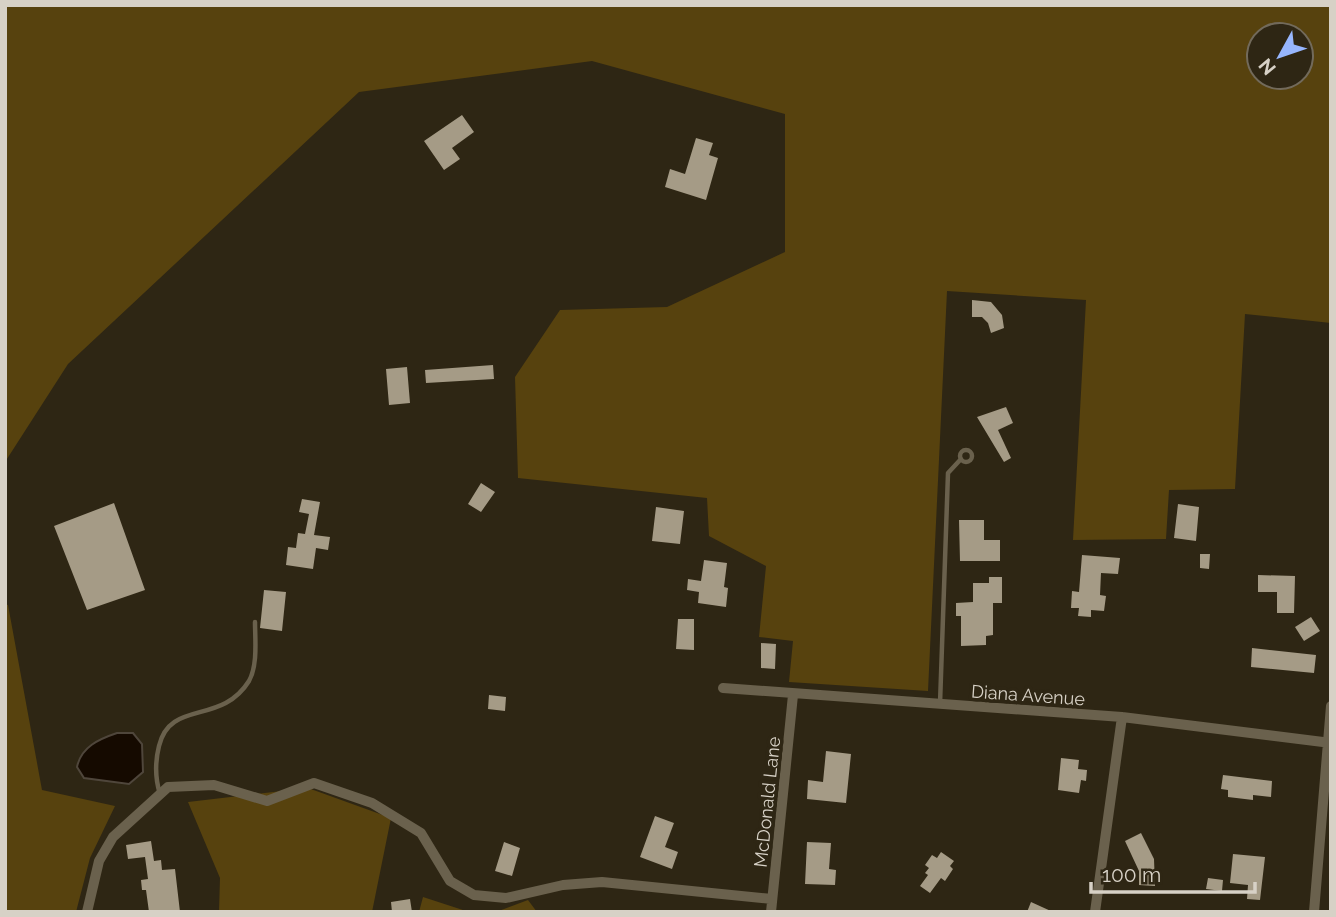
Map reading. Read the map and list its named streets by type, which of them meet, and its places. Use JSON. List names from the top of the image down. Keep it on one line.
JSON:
{"streets":{"street":["Diana Avenue","McDonald Lane"]},"crossings":[["Diana Avenue","McDonald Lane"]],"scale_bar":"100 m","north":"bottom left"}
